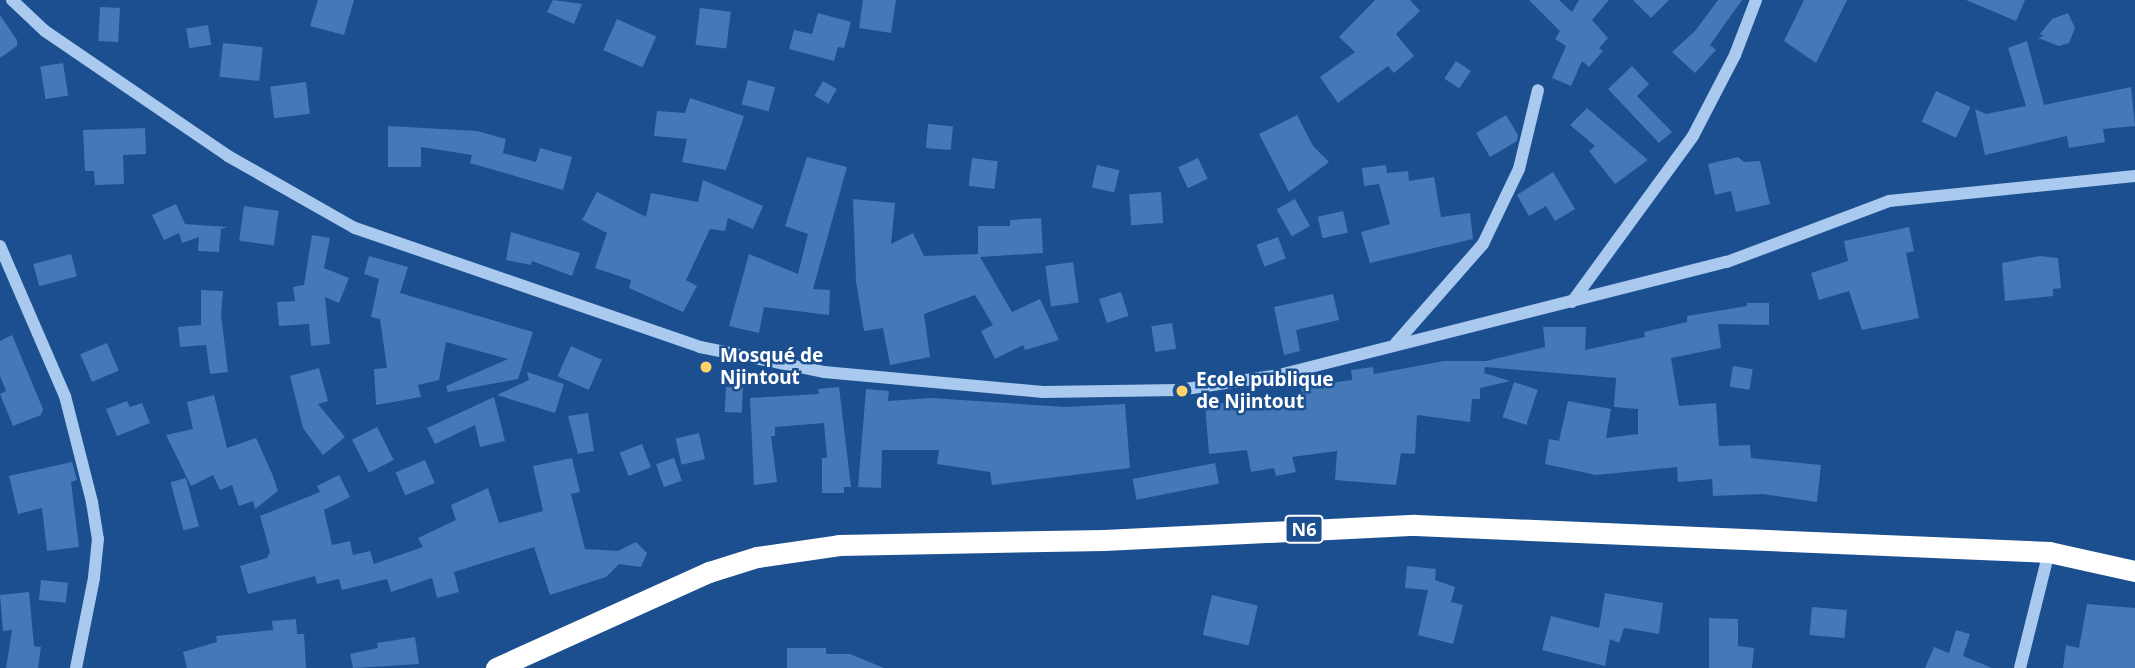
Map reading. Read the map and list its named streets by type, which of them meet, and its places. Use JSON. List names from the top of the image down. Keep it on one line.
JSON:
{"streets":{"highway":["N6"]},"places":["Mosqué de Njintout","Ecole publique de Njintout"]}
